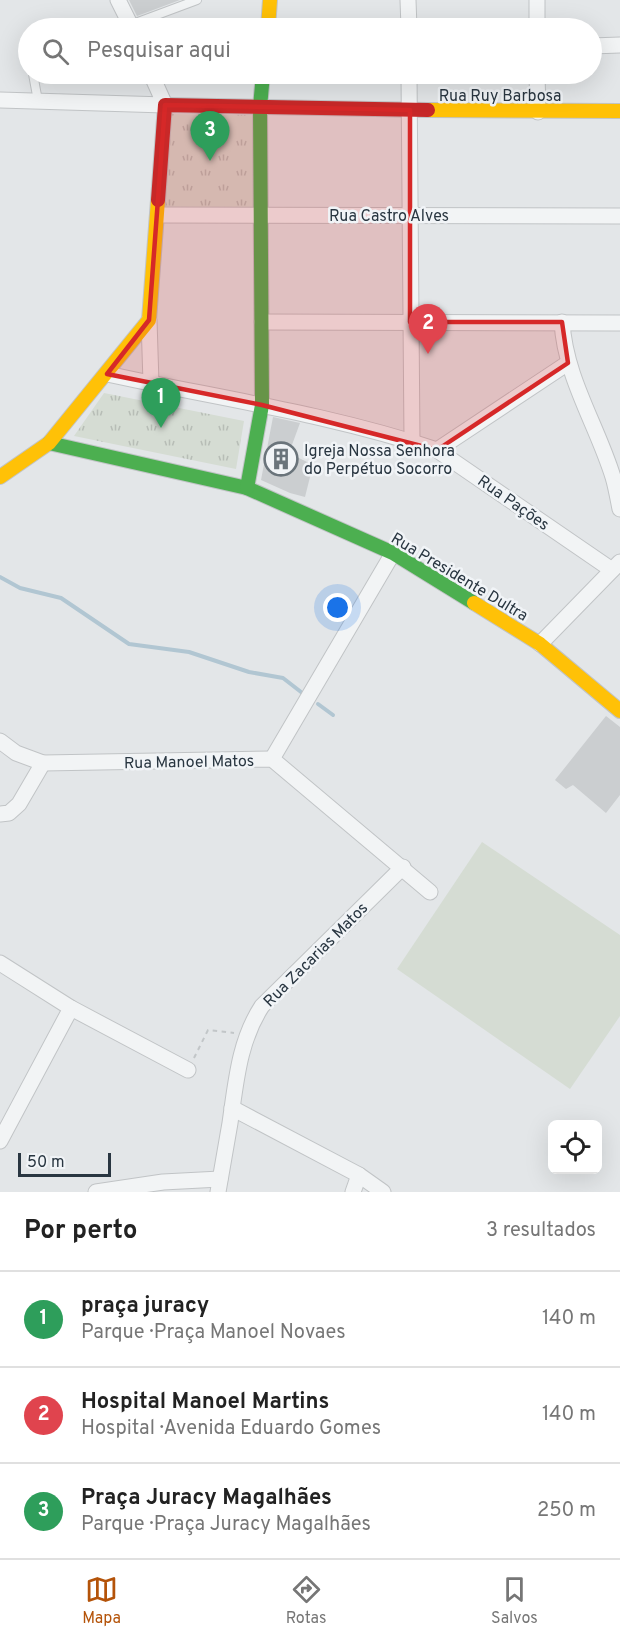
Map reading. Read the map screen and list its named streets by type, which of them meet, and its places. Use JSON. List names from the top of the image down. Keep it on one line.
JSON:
{"streets":{"street":["Rua Ruy Barbosa","Rua Castro Alves","Rua Pações","Rua Presidente Dultra","Rua Manoel Matos","Rua Zacarias Matos"]},"crossings":[["Rua Manoel Matos","Rua Zacarias Matos"]],"places":{"building":["Igreja Nossa Senhora do Perpétuo Socorro"]},"scale_bar":"50 m","page":{"search":"Pesquisar aqui","pins":["3","2","1"],"scale":"50 m","heading":["Por perto","3 resultados"],"list":[{"mark":"1","name":"praça juracy","note":"Parque · Praça Manoel Novaes","value":"140 m"},{"mark":"2","name":"Hospital Manoel Martins","note":"Hospital · Avenida Eduardo Gomes","value":"140 m"},{"mark":"3","name":"Praça Juracy Magalhães","note":"Parque · Praça Juracy Magalhães","value":"250 m"}],"nav":["Mapa","Rotas","Salvos"]}}
